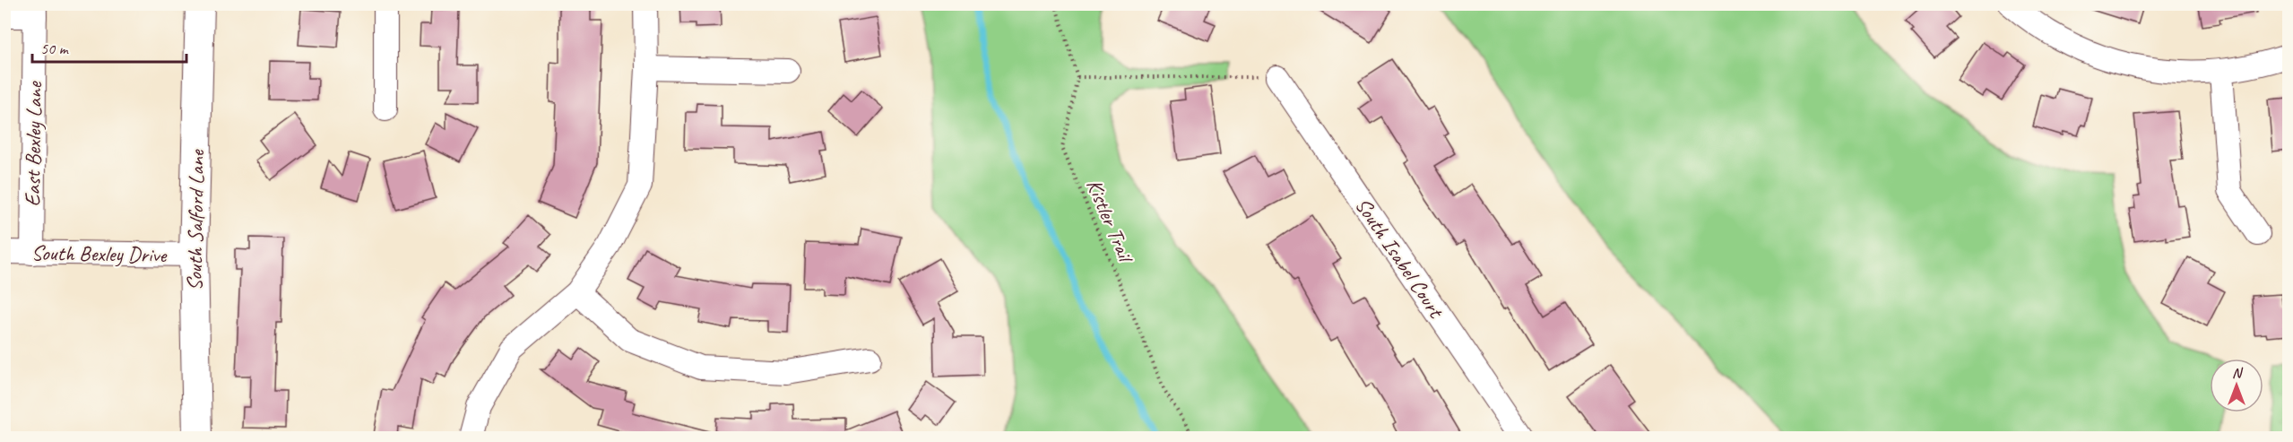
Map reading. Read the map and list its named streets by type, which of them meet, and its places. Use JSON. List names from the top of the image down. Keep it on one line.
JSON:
{"streets":{"street":["East Bexley Lane","South Salford Lane","South Bexley Drive","South Isabel Court"],"path":["Kistler Trail"]},"crossings":[["East Bexley Lane","South Bexley Drive"],["South Salford Lane","South Bexley Drive"]],"scale_bar":"50 m","north":"top"}
